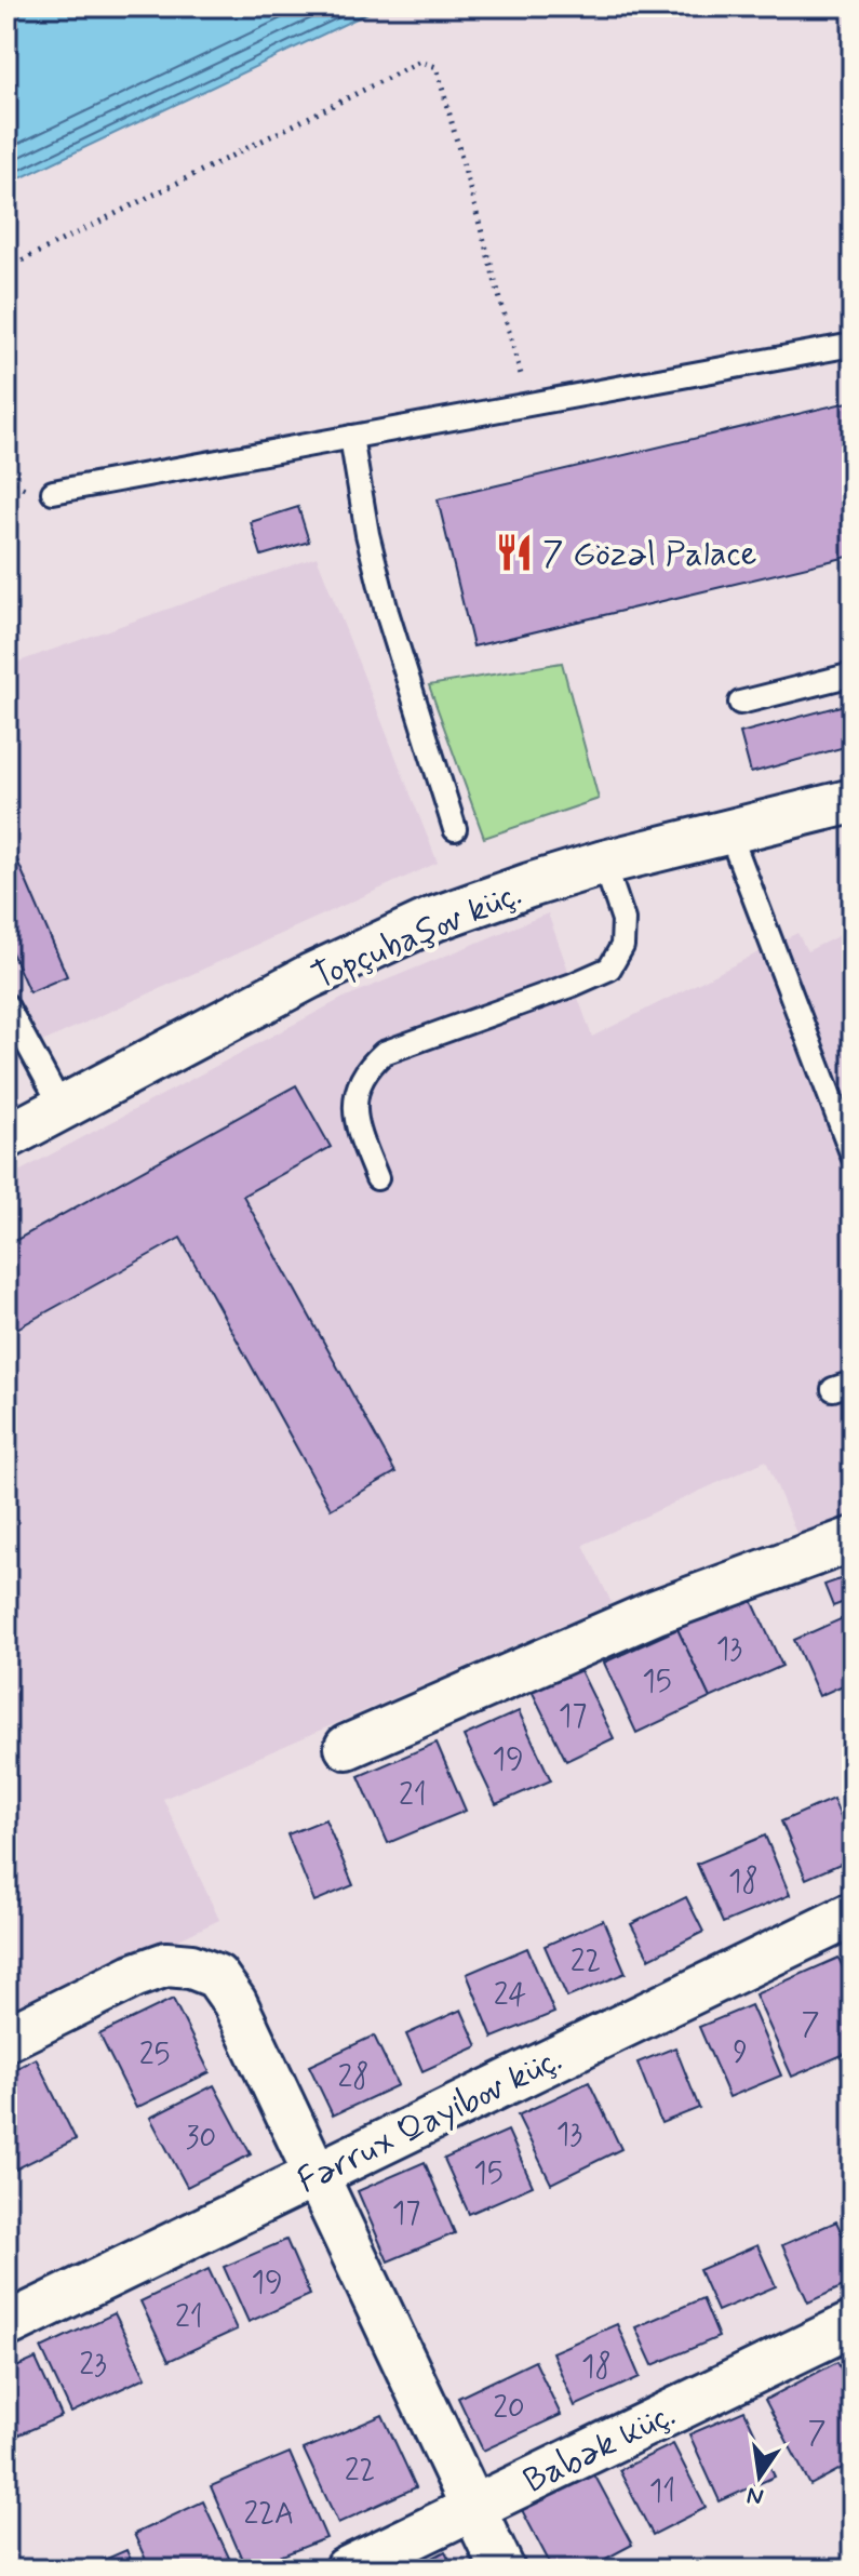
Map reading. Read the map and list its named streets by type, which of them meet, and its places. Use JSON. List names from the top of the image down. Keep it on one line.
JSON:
{"streets":{"street":["Topçubaşov küç.","Fərrux Qayibov küç.","Babək küç."]},"places":{"restaurant":["7 Gözəl Palace"]},"house_numbers":["13","15","17","19","21","18","22","24","7","9","25","28","13","30","15","17","19","21","23","18","20","7","22","11","22A"],"north":"bottom"}
